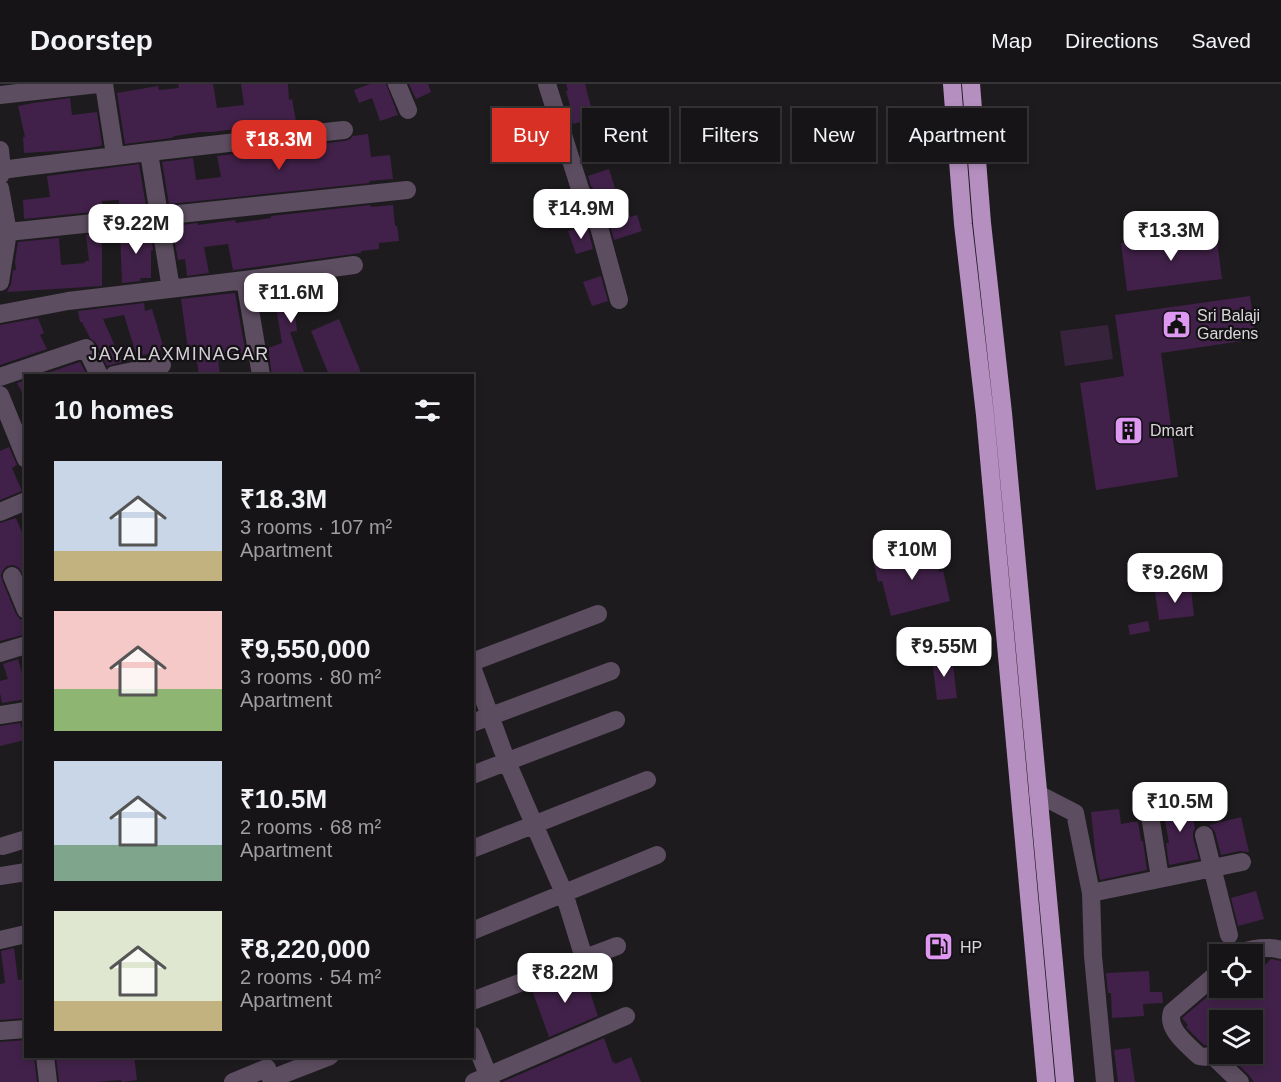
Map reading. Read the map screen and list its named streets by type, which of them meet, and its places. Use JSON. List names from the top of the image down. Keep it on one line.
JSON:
{"districts":["JAYALAXMINAGAR"],"places":{"public building":["Sri Balaji Gardens"],"building":["Dmart"],"fuel station":["HP"]},"page":{"header":"Doorstep","nav":["Map","Directions","Saved"],"chip":["Buy","Rent","Filters","New","Apartment"],"price":["₹18.3M","₹14.9M","₹9.22M","₹13.3M","₹11.6M","₹10M","₹9.26M","₹9.55M","₹10.5M","₹8.22M"],"heading":"10 homes","list":[{"name":"₹18.3M","note":"3 rooms · 107 m² · Apartment"},{"name":"₹9,550,000","note":"3 rooms · 80 m² · Apartment"},{"name":"₹10.5M","note":"2 rooms · 68 m² · Apartment"},{"name":"₹8,220,000","note":"2 rooms · 54 m² · Apartment"}]}}
